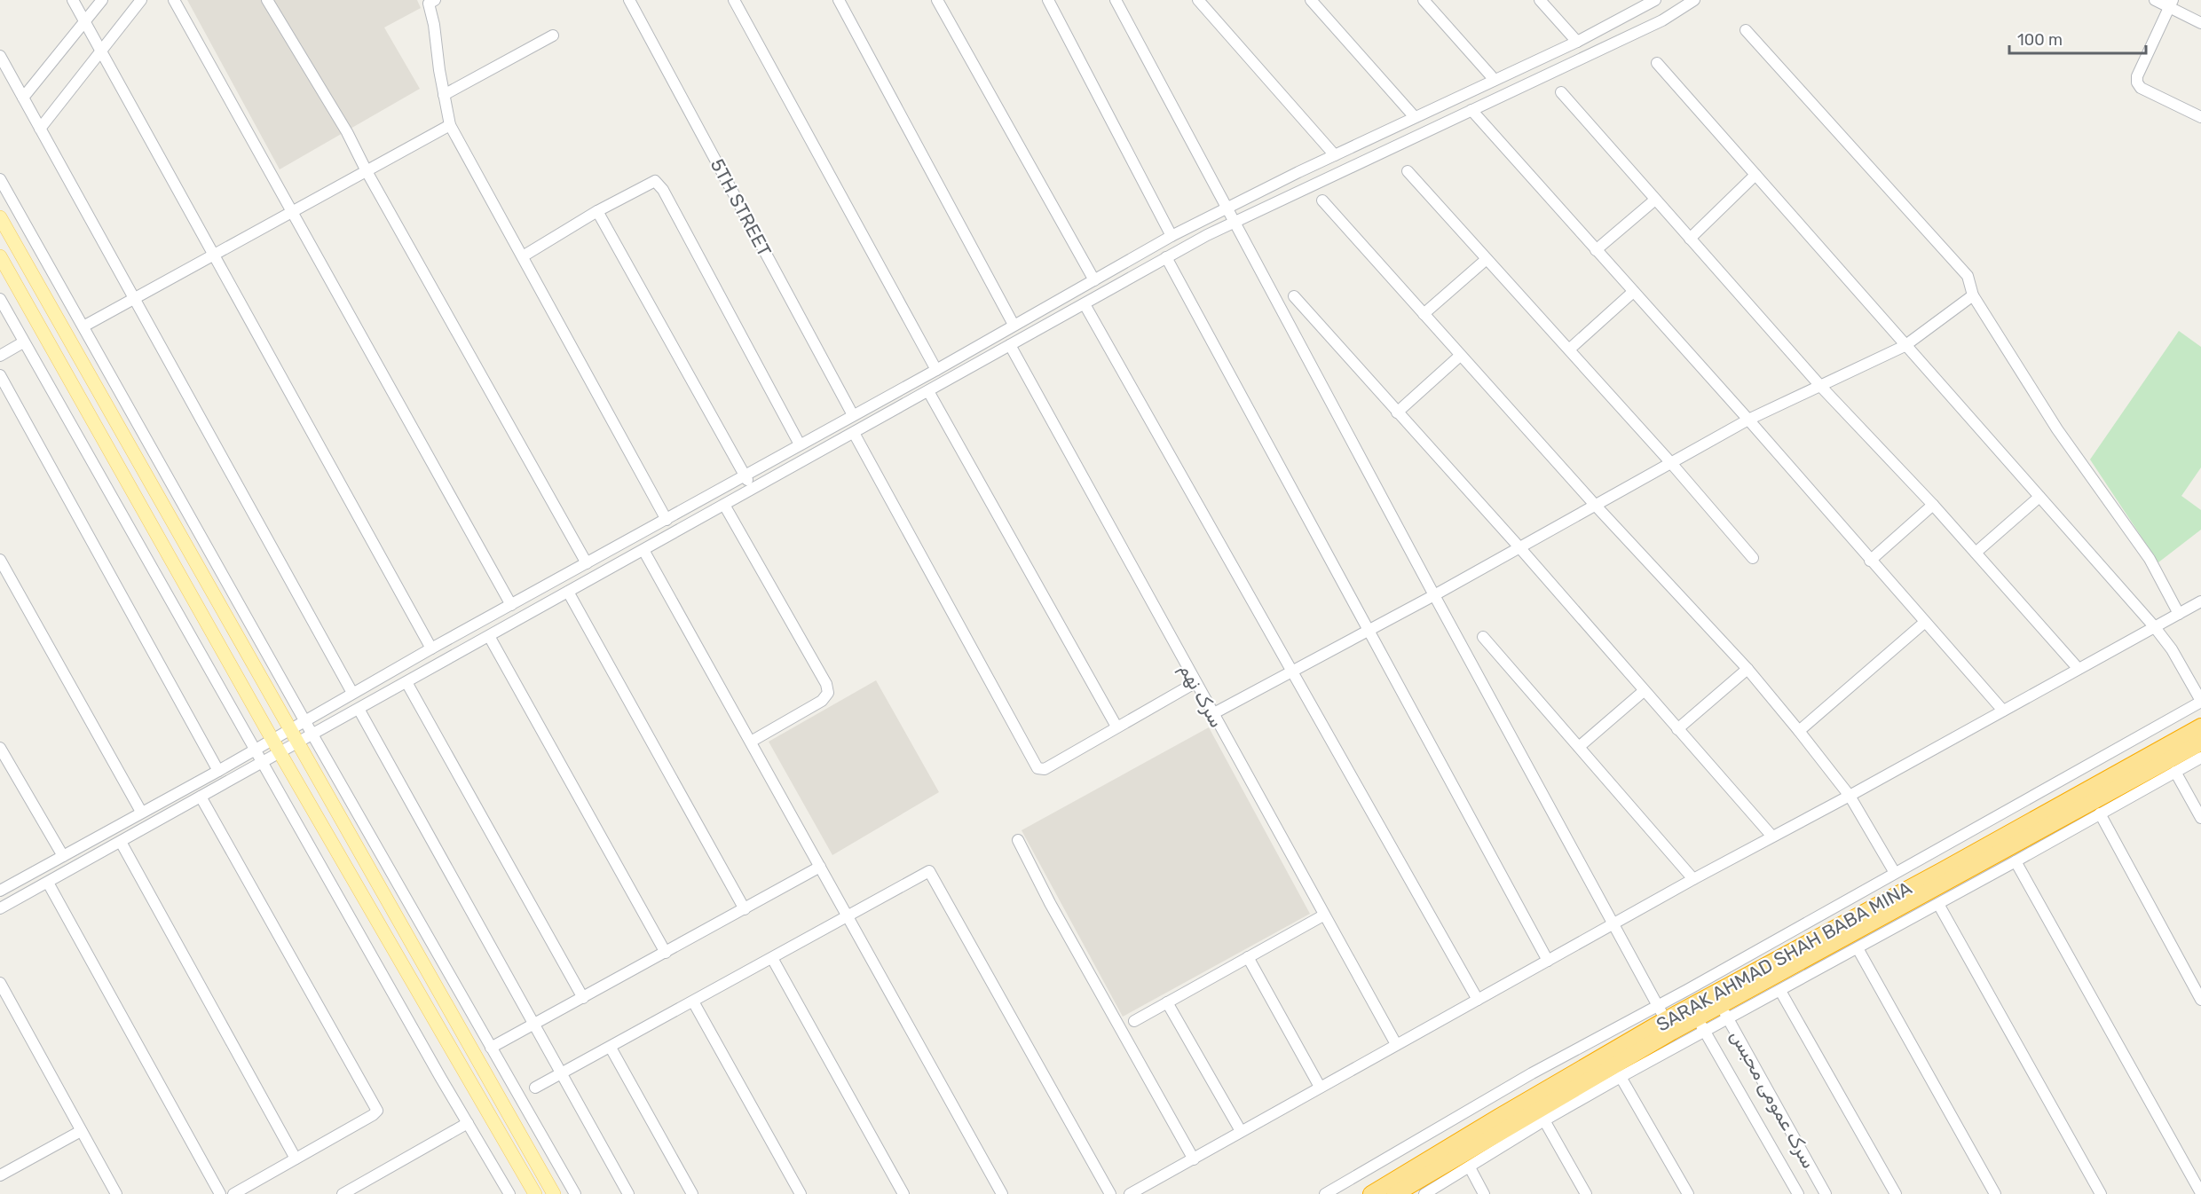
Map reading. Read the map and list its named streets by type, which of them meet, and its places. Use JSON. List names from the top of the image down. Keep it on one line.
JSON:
{"streets":{"highway":["SARAK AHMAD SHAH BABA MINA"],"street":["5TH STREET","سرک نهم","سرک عمومی محبس"]},"scale_bar":"100 m"}
